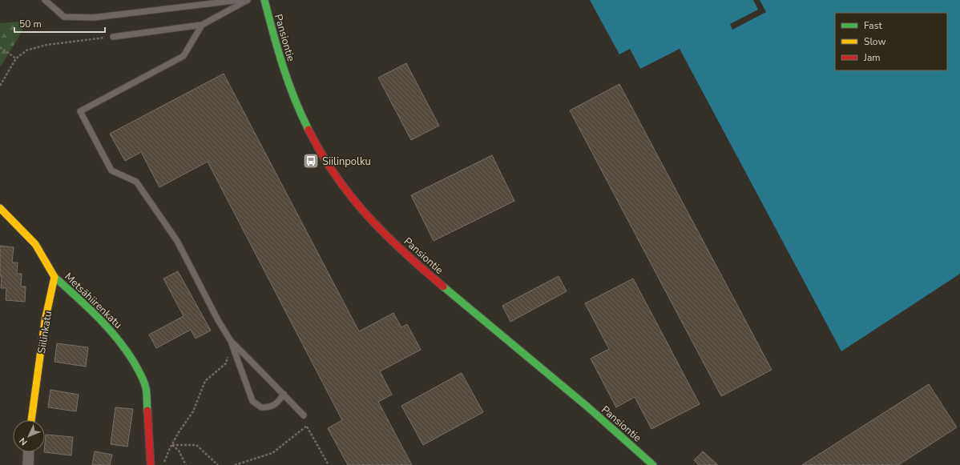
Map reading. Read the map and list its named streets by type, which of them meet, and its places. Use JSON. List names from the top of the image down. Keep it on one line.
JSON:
{"streets":{"street":["Pansiontie","Metsähiirenkatu","Siilinkatu"]},"crossings":[["Metsähiirenkatu","Siilinkatu"]],"places":{"bus stop":["Siilinpolku"]},"legend":["Fast","Slow","Jam"],"scale_bar":"50 m","north":"bottom left"}
